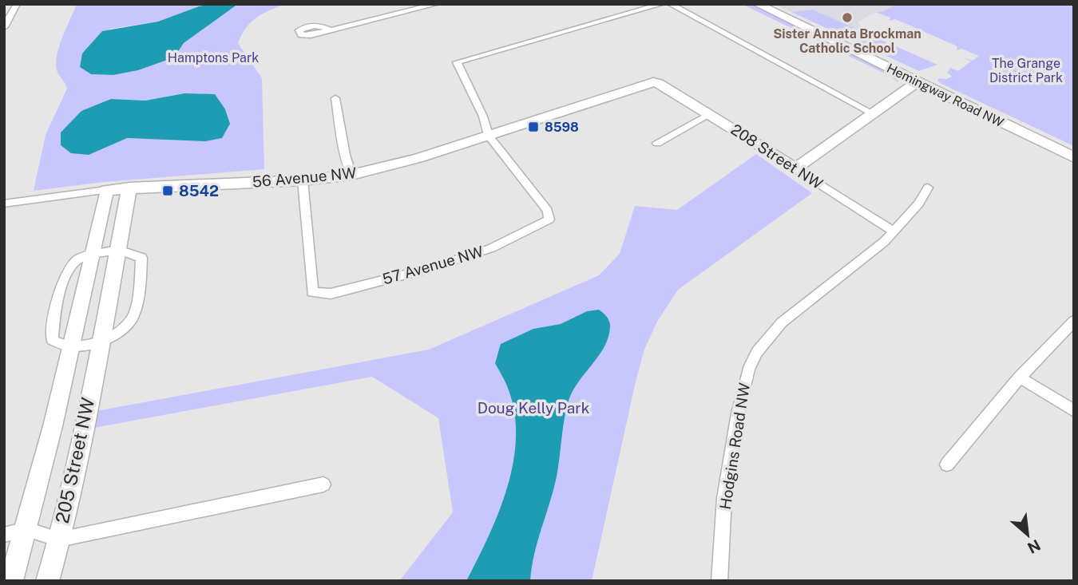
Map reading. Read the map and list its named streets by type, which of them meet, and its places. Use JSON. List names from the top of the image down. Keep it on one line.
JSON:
{"streets":{"street":["Hemingway Road NW","208 Street NW","56 Avenue NW","57 Avenue NW","Hodgins Road NW","205 Street NW"]},"crossings":[["208 Street NW","56 Avenue NW"],["208 Street NW","Hodgins Road NW"],["56 Avenue NW","57 Avenue NW"],["56 Avenue NW","205 Street NW"]],"parks":["Hamptons Park","The Grange District Park","Doug Kelly Park"],"places":{"other":["Sister Annata Brockman Catholic School"],"transit":["8598","8542"]},"north":"bottom right"}
